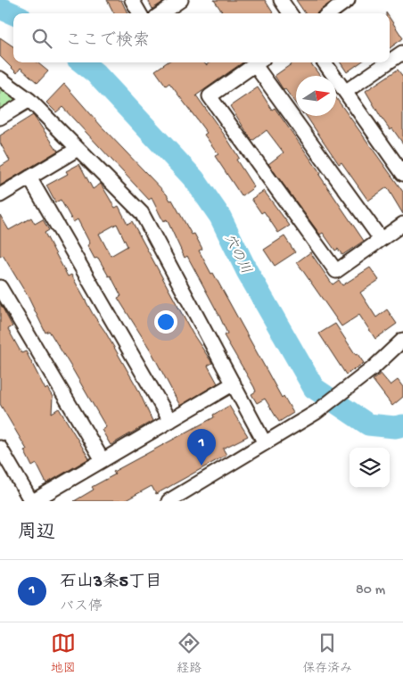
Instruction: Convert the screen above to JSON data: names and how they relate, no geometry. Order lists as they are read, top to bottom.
{
  "water": ["穴の川"],
  "north": "right",
  "page": {
    "search": "ここで検索",
    "pins": "1",
    "heading": "周辺",
    "list": [
      {
        "mark": "1",
        "name": "石山3条5丁目",
        "note": "バス停",
        "value": "80 m"
      }
    ],
    "nav": ["地図", "経路", "保存済み"]
  }
}
